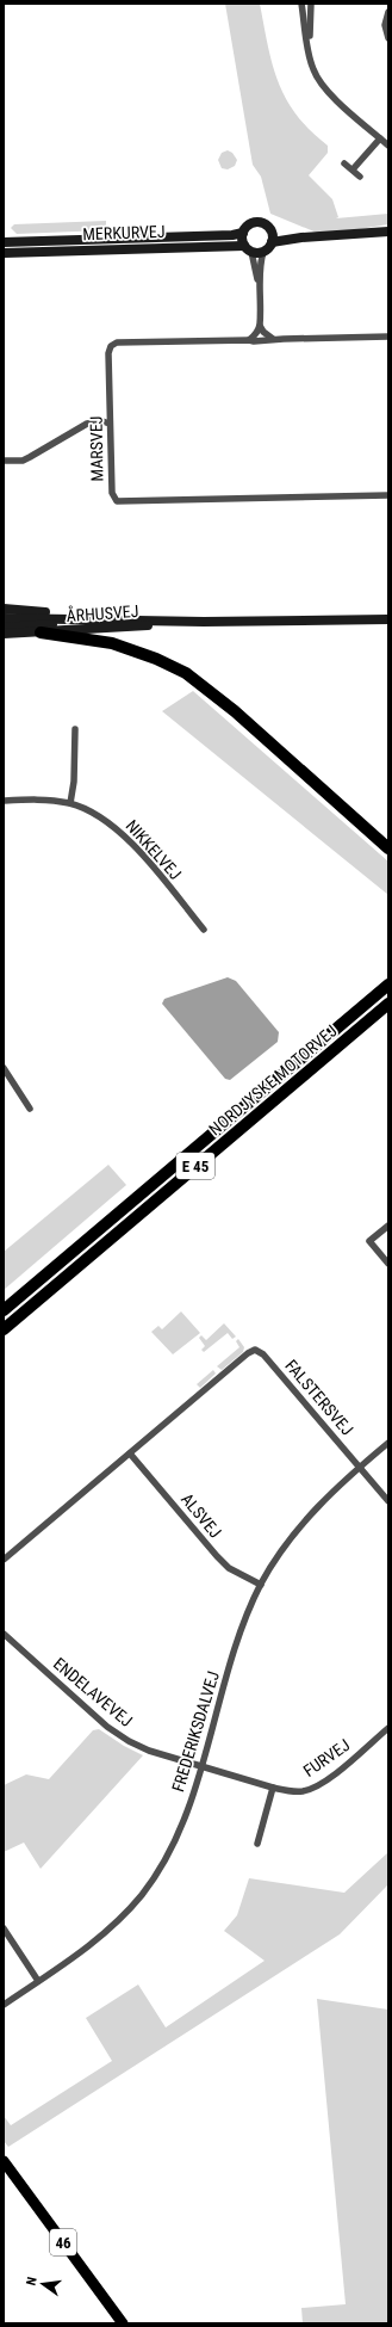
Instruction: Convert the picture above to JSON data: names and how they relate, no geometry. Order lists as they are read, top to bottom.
{
  "streets": {
    "highway": ["NORDJYSKE MOTORVEJ", "E 45"],
    "main road": ["MERKURVEJ", "ÅRHUSVEJ", "46"],
    "street": [
      "MARSVEJ",
      "NIKKELVEJ",
      "FALSTERSVEJ",
      "ALSVEJ",
      "ENDELAVEVEJ",
      "FREDERIKSDALVEJ",
      "FURVEJ"
    ]
  },
  "crossings": [
    ["FALSTERSVEJ", "ALSVEJ"],
    ["FALSTERSVEJ", "FREDERIKSDALVEJ"],
    ["ALSVEJ", "FREDERIKSDALVEJ"],
    ["ENDELAVEVEJ", "FREDERIKSDALVEJ"],
    ["ENDELAVEVEJ", "FURVEJ"],
    ["FREDERIKSDALVEJ", "FURVEJ"]
  ],
  "north": "left"
}
